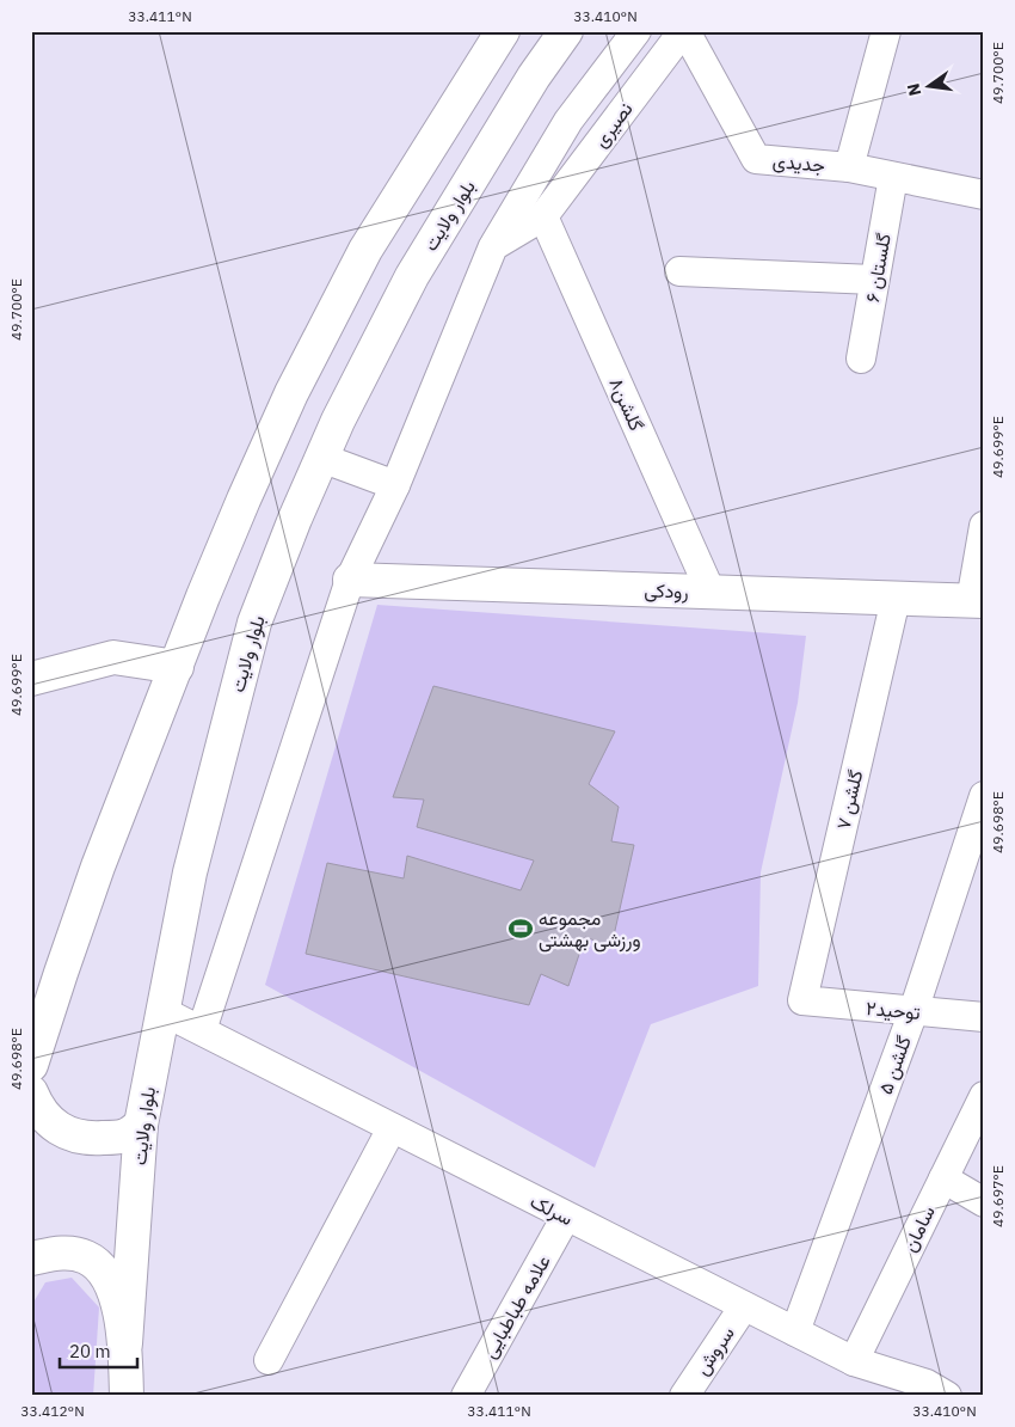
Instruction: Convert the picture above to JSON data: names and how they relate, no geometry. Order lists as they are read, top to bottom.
{
  "streets": {
    "main road": ["بلوار ولایت", "رودکی"],
    "street": [
      "نصیری",
      "جدیدی",
      "گلستان ۶",
      "گلشن۸",
      "گلشن ۷",
      "توحید۲",
      "گلشن ۵",
      "سرلک",
      "سامان",
      "علامه طباطبایی",
      "سروش"
    ]
  },
  "crossings": [
    ["نصیری", "جدیدی"],
    ["نصیری", "گلشن۸"],
    ["جدیدی", "گلستان ۶"],
    ["بلوار ولایت", "سرلک"],
    ["گلشن۸", "رودکی"],
    ["رودکی", "گلشن ۷"],
    ["گلشن ۷", "توحید۲"],
    ["توحید۲", "گلشن ۵"],
    ["گلشن ۵", "سرلک"],
    ["سرلک", "سامان"],
    ["سرلک", "علامه طباطبایی"],
    ["سرلک", "سروش"]
  ],
  "places": {
    "sports": ["مجموعه ورزشی بهشتی"]
  },
  "scale_bar": "20 m",
  "north": "left",
  "coordinates": [
    "33.411°N",
    "33.410°N",
    "49.700°E",
    "49.699°E",
    "49.698°E",
    "49.697°E",
    "33.412°N"
  ]
}
